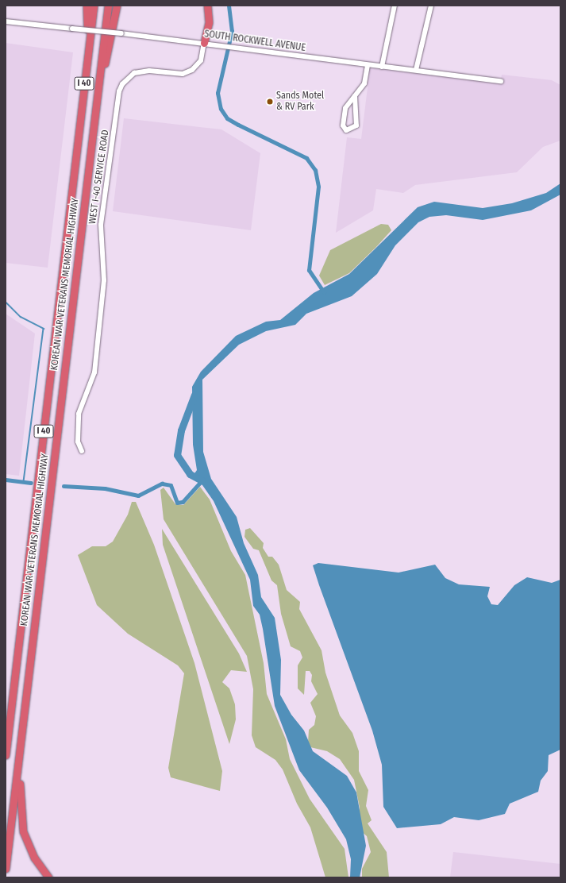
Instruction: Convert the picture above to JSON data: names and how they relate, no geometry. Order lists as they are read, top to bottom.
{
  "streets": {
    "highway": ["I 40", "KOREAN WAR VETERANS MEMORIAL HIGHWAY"],
    "street": ["SOUTH ROCKWELL AVENUE", "WEST I-40 SERVICE ROAD"]
  },
  "crossings": [
    ["SOUTH ROCKWELL AVENUE", "WEST I-40 SERVICE ROAD"]
  ],
  "places": ["Sands Motel & RV Park"]
}
